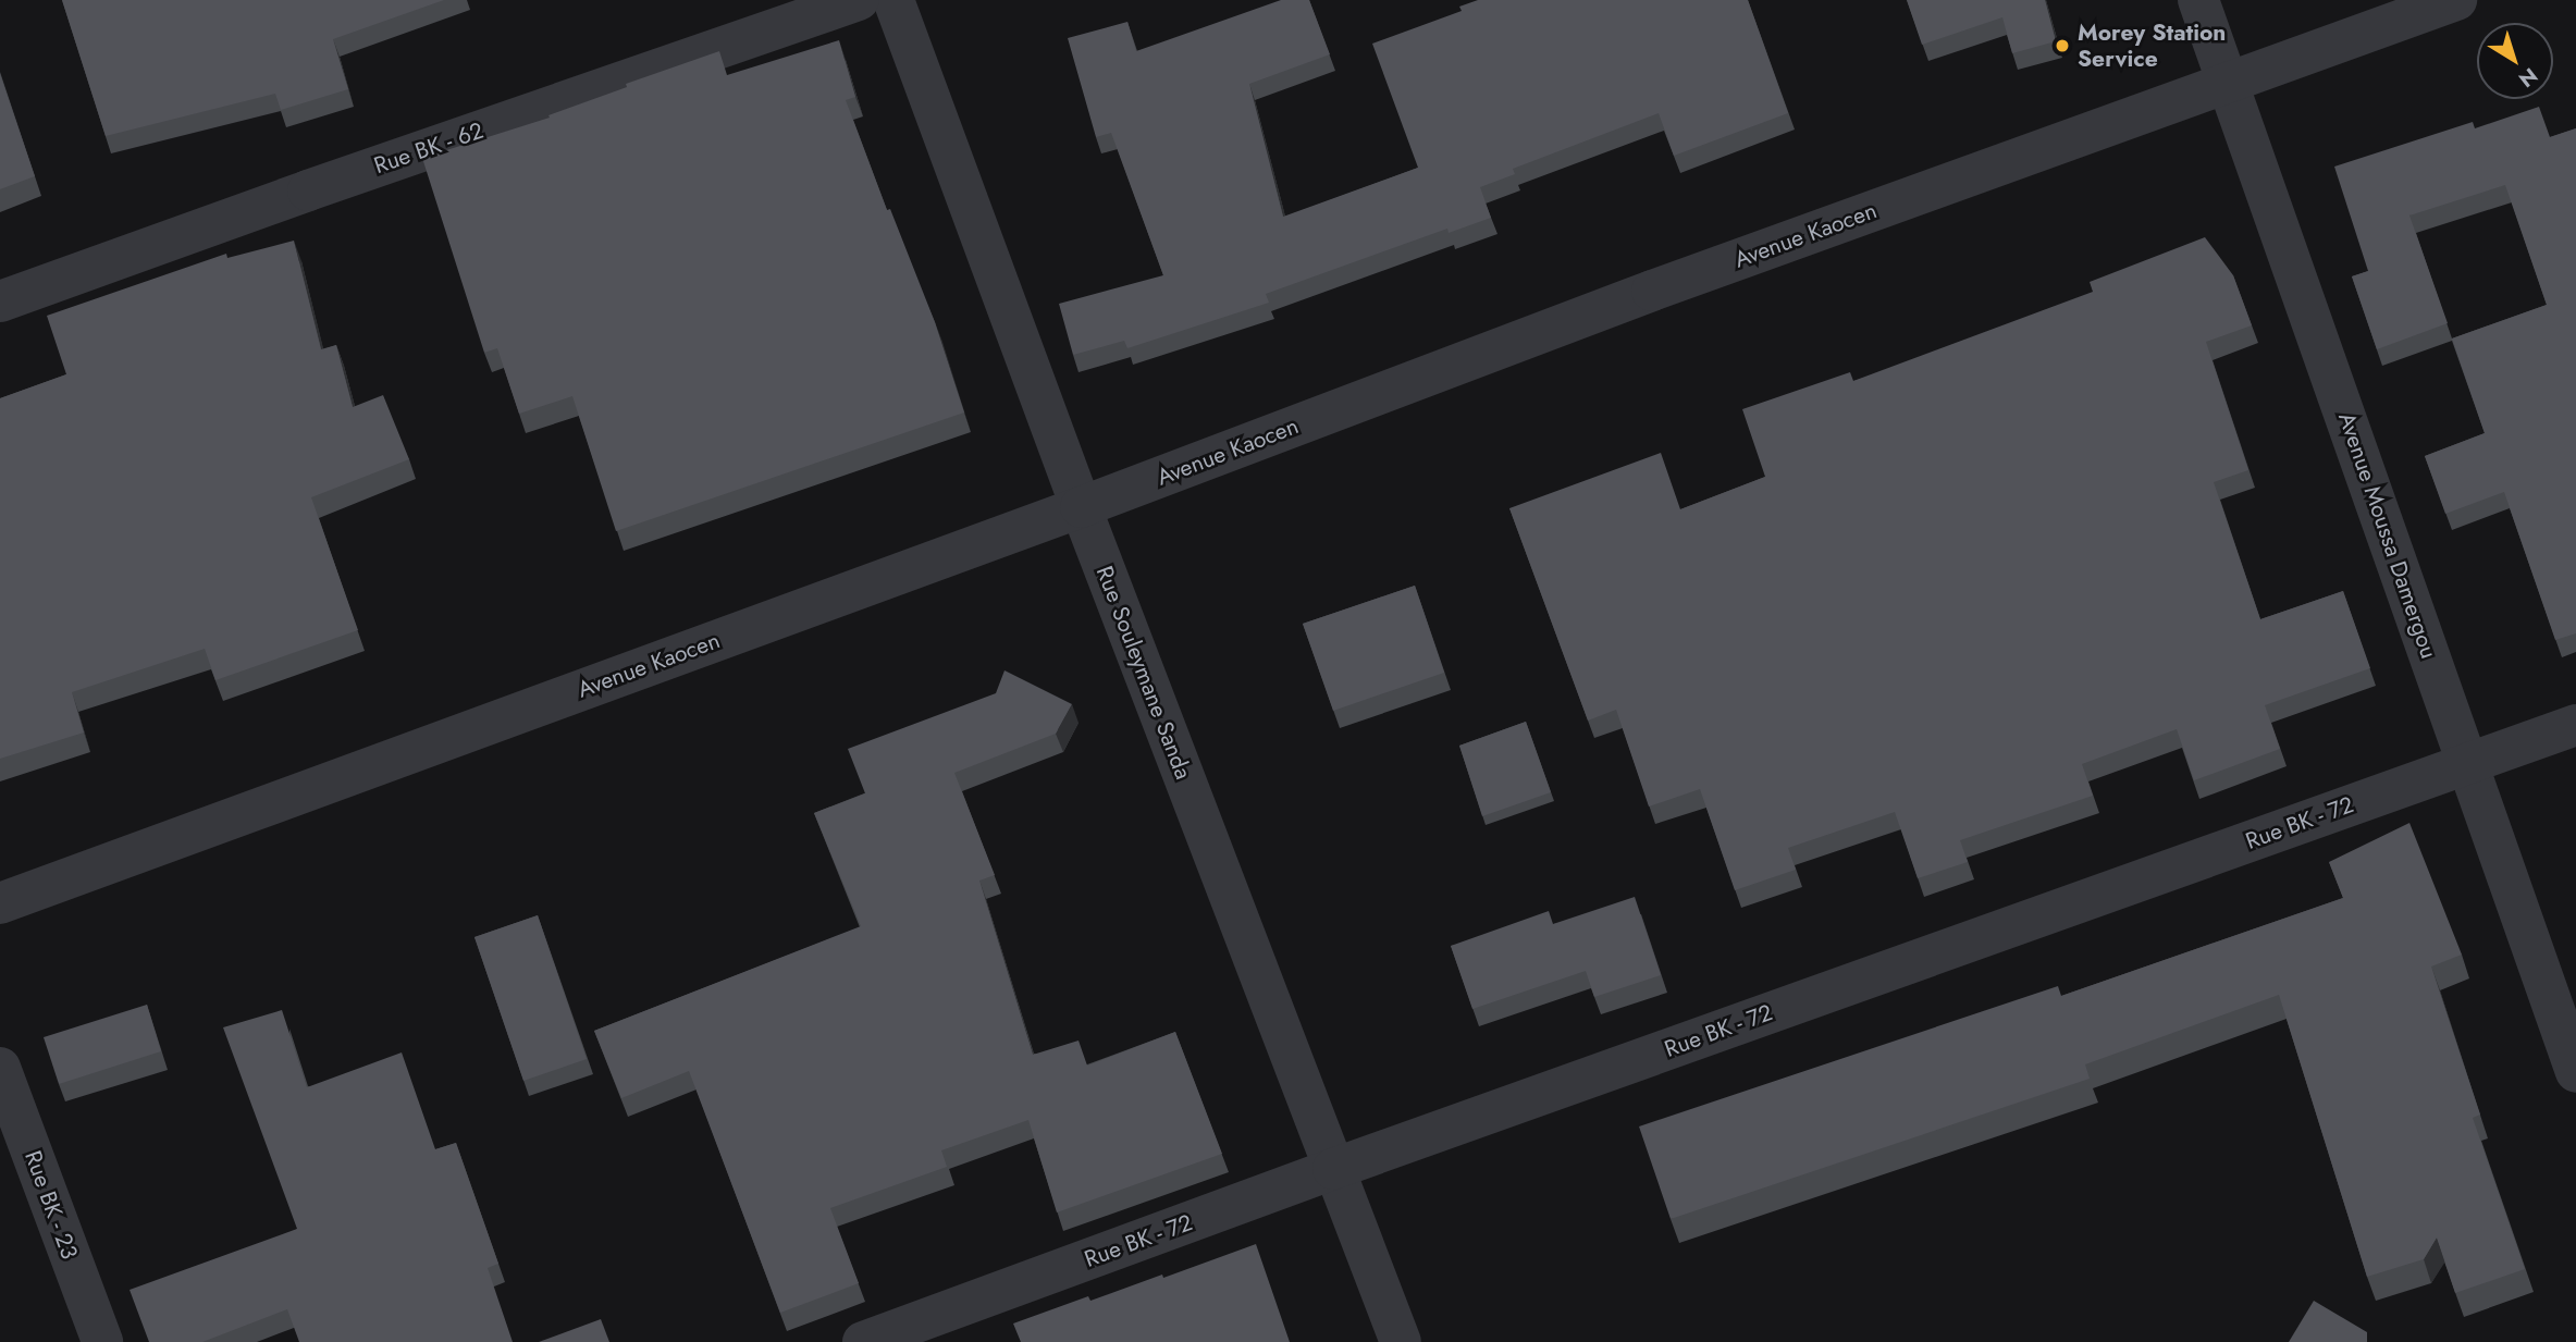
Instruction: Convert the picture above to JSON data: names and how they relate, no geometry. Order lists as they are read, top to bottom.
{
  "streets": {
    "street": [
      "Rue BK - 62",
      "Avenue Kaocen",
      "Avenue Moussa Damergou",
      "Rue Souleymane Sanda",
      "Rue BK - 72",
      "Rue BK - 23"
    ]
  },
  "crossings": [
    ["Avenue Kaocen", "Avenue Moussa Damergou"],
    ["Avenue Kaocen", "Rue Souleymane Sanda"],
    ["Avenue Moussa Damergou", "Rue BK - 72"],
    ["Rue Souleymane Sanda", "Rue BK - 72"]
  ],
  "places": ["Morey Station Service"],
  "north": "bottom right"
}
